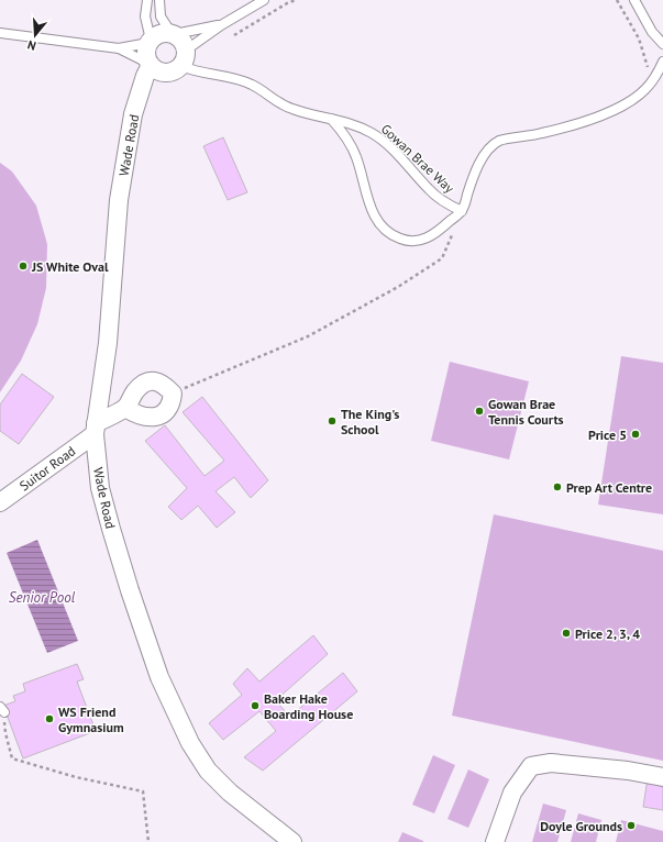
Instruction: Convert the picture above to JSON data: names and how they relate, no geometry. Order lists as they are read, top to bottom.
{
  "streets": {
    "street": ["Wade Road", "Suitor Road"],
    "lane": ["Gowan Brae Way"]
  },
  "crossings": [
    ["Wade Road", "Gowan Brae Way"],
    ["Wade Road", "Suitor Road"]
  ],
  "water": ["Senior Pool"],
  "places": [
    "JS White Oval",
    "Gowan Brae Tennis Courts",
    "The King's School",
    "Price 5",
    "Prep Art Centre",
    "Price 2, 3, 4",
    "Baker Hake Boarding House",
    "WS Friend Gymnasium",
    "Doyle Grounds"
  ],
  "north": "bottom"
}
